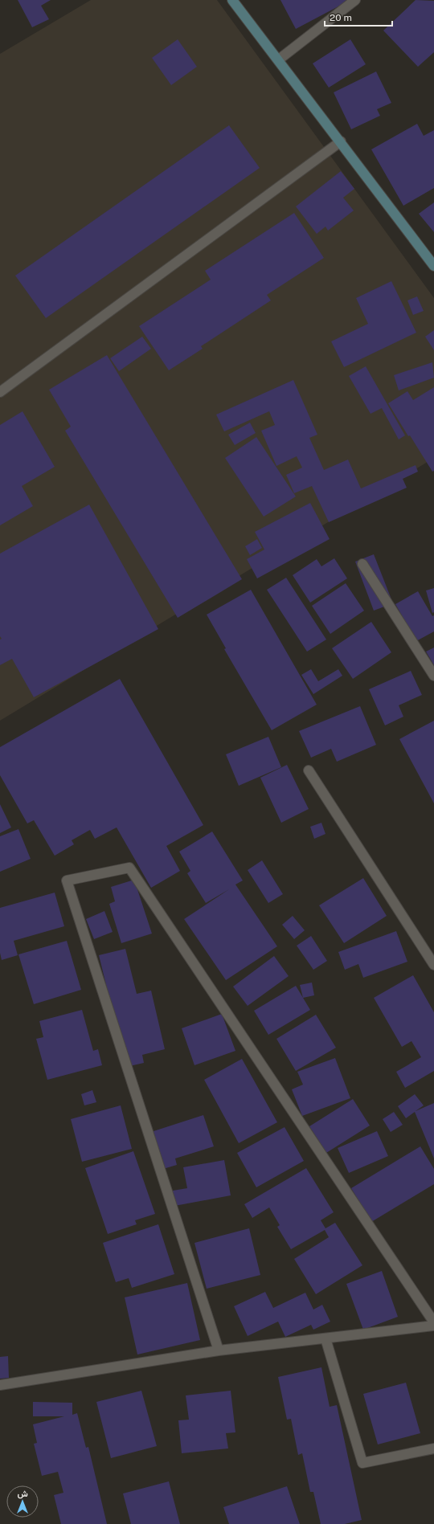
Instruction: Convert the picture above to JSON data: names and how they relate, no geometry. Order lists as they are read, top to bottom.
{
  "scale_bar": "20 m",
  "north": "top"
}
